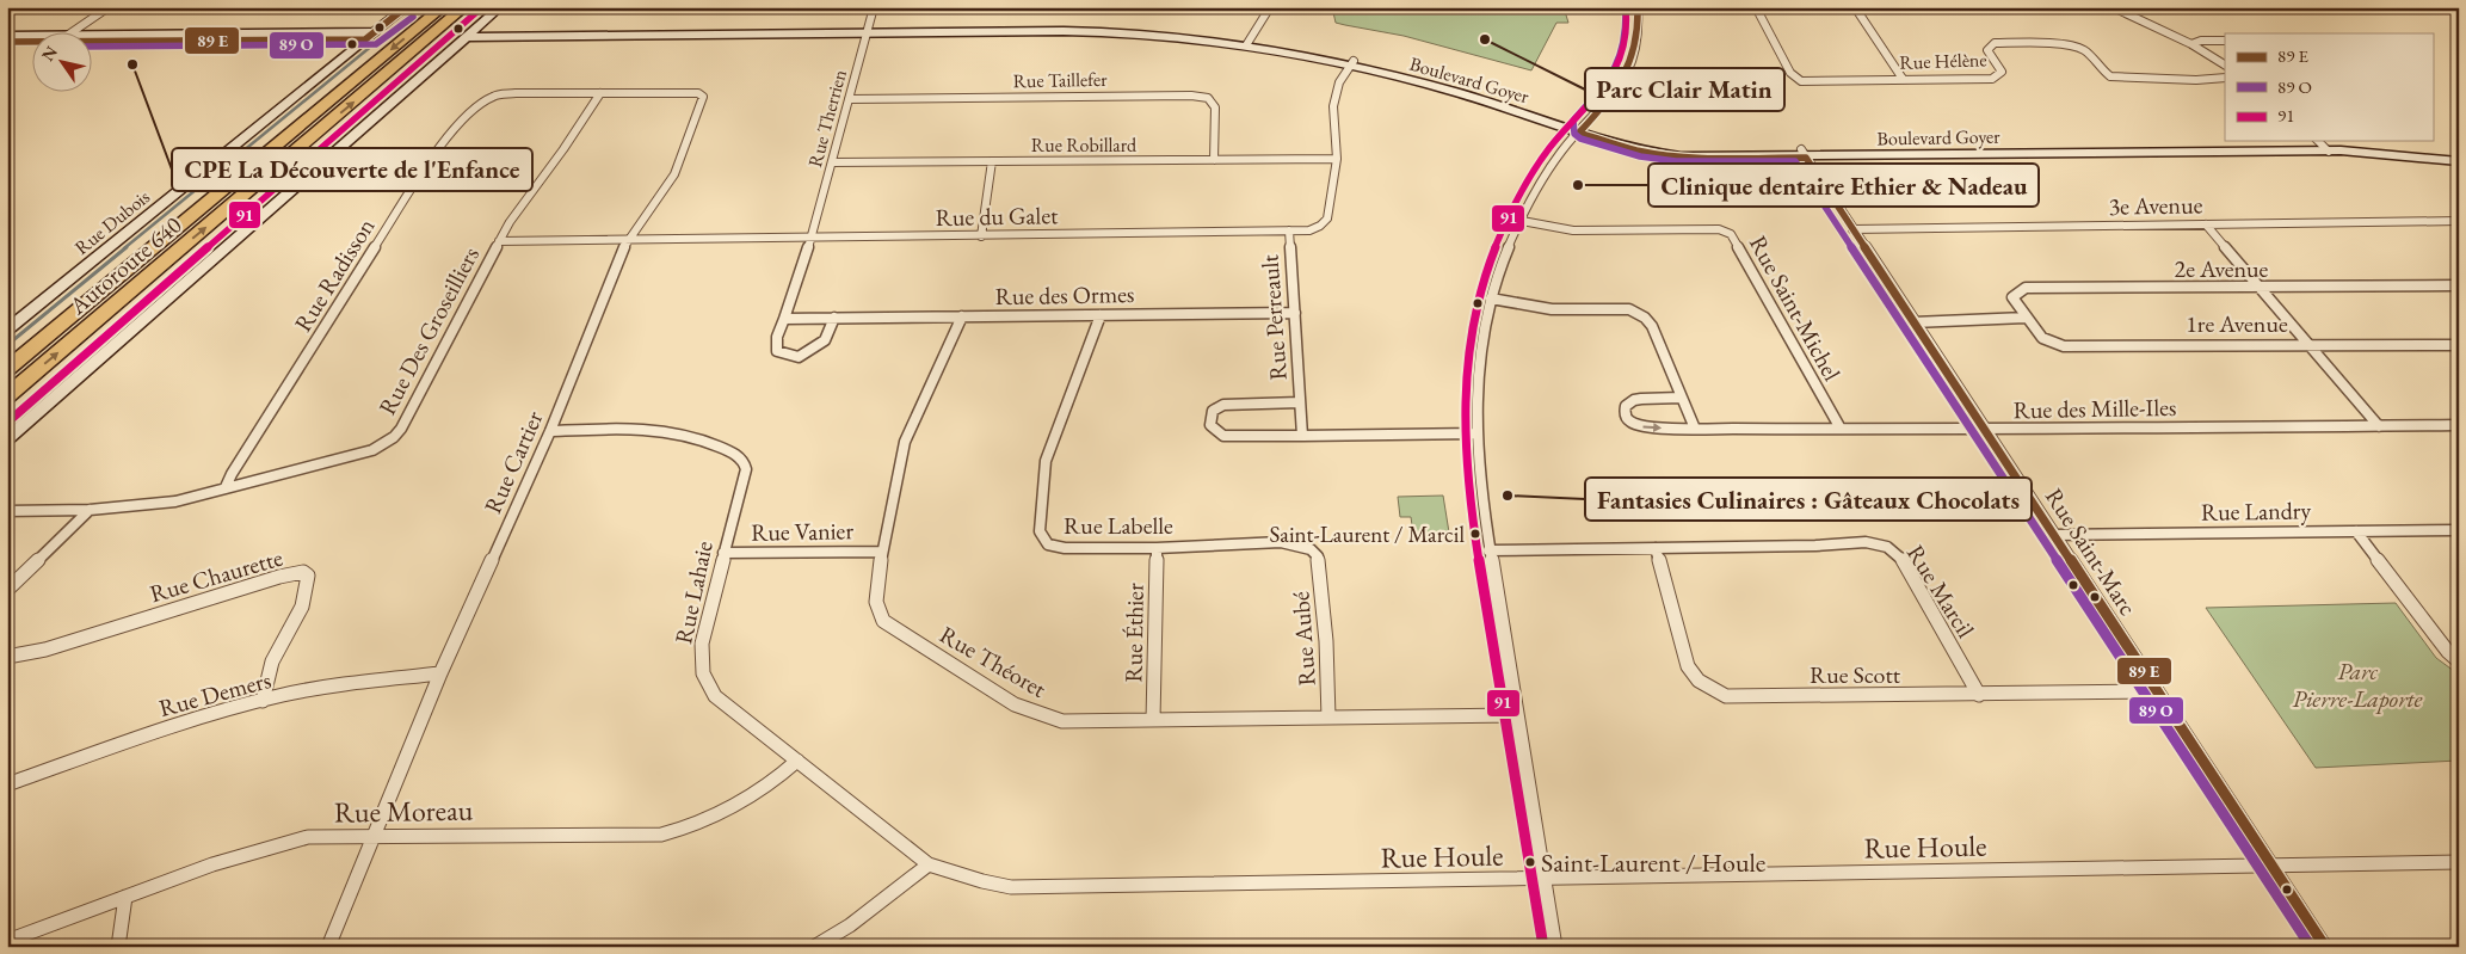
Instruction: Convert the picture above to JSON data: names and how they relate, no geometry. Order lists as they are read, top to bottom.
{
  "streets": {
    "highway": ["Autoroute 640"],
    "street": [
      "Rue Hélène",
      "Rue Taillefer",
      "Boulevard Goyer",
      "Rue Therrien",
      "Rue Robillard",
      "3e Avenue",
      "Rue du Galet",
      "Rue Dubois",
      "2e Avenue",
      "Rue Radisson",
      "Rue des Ormes",
      "Rue Saint-Michel",
      "Rue Perreault",
      "1re Avenue",
      "Rue Des Groseilliers",
      "Rue des Mille-Iles",
      "Rue Cartier",
      "Rue Landry",
      "Rue Labelle",
      "Rue Vanier",
      "Rue Saint-Marc",
      "Rue Chaurette",
      "Rue Marcil",
      "Rue Lahaie",
      "Rue Éthier",
      "Rue Aubé",
      "Rue Théoret",
      "Rue Scott",
      "Rue Demers",
      "Rue Moreau",
      "Rue Houle"
    ]
  },
  "crossings": [
    ["Rue Taillefer", "Rue Therrien"],
    ["Rue Taillefer", "Rue Robillard"],
    ["Boulevard Goyer", "Rue Therrien"],
    ["Boulevard Goyer", "Rue du Galet"],
    ["Boulevard Goyer", "Rue Saint-Marc"],
    ["Rue Therrien", "Rue Robillard"],
    ["Rue Therrien", "Rue du Galet"],
    ["Rue Robillard", "Rue du Galet"],
    ["3e Avenue", "Rue Saint-Marc"],
    ["Rue du Galet", "Rue Perreault"],
    ["Rue du Galet", "Rue Des Groseilliers"],
    ["Rue du Galet", "Rue Cartier"],
    ["2e Avenue", "1re Avenue"],
    ["Rue Radisson", "Rue Des Groseilliers"],
    ["Rue Radisson", "Rue Cartier"],
    ["Rue des Ormes", "Rue Perreault"],
    ["Rue des Ormes", "Rue Labelle"],
    ["Rue des Ormes", "Rue Théoret"],
    ["Rue Saint-Michel", "Rue des Mille-Iles"],
    ["Rue Des Groseilliers", "Rue Cartier"],
    ["Rue des Mille-Iles", "Rue Saint-Marc"],
    ["Rue Cartier", "Rue Lahaie"],
    ["Rue Cartier", "Rue Demers"],
    ["Rue Cartier", "Rue Moreau"],
    ["Rue Landry", "Rue Saint-Marc"],
    ["Rue Labelle", "Rue Éthier"],
    ["Rue Labelle", "Rue Aubé"],
    ["Rue Vanier", "Rue Lahaie"],
    ["Rue Vanier", "Rue Théoret"],
    ["Rue Saint-Marc", "Rue Scott"],
    ["Rue Saint-Marc", "Rue Houle"],
    ["Rue Chaurette", "Rue Demers"],
    ["Rue Marcil", "Rue Scott"],
    ["Rue Lahaie", "Rue Moreau"],
    ["Rue Lahaie", "Rue Houle"],
    ["Rue Éthier", "Rue Théoret"],
    ["Rue Aubé", "Rue Théoret"]
  ],
  "parks": ["Parc Pierre-Laporte"],
  "places": [
    "Parc Clair Matin",
    "CPE La Découverte de l'Enfance",
    "Clinique dentaire Ethier & Nadeau",
    "Fantasies Culinaires : Gâteaux Chocolats",
    "Saint-Laurent / Marcil",
    "Saint-Laurent / Houle"
  ],
  "lines": ["transit line 91"],
  "legend": ["89 E", "89 O", "91"],
  "north": "top left"
}
